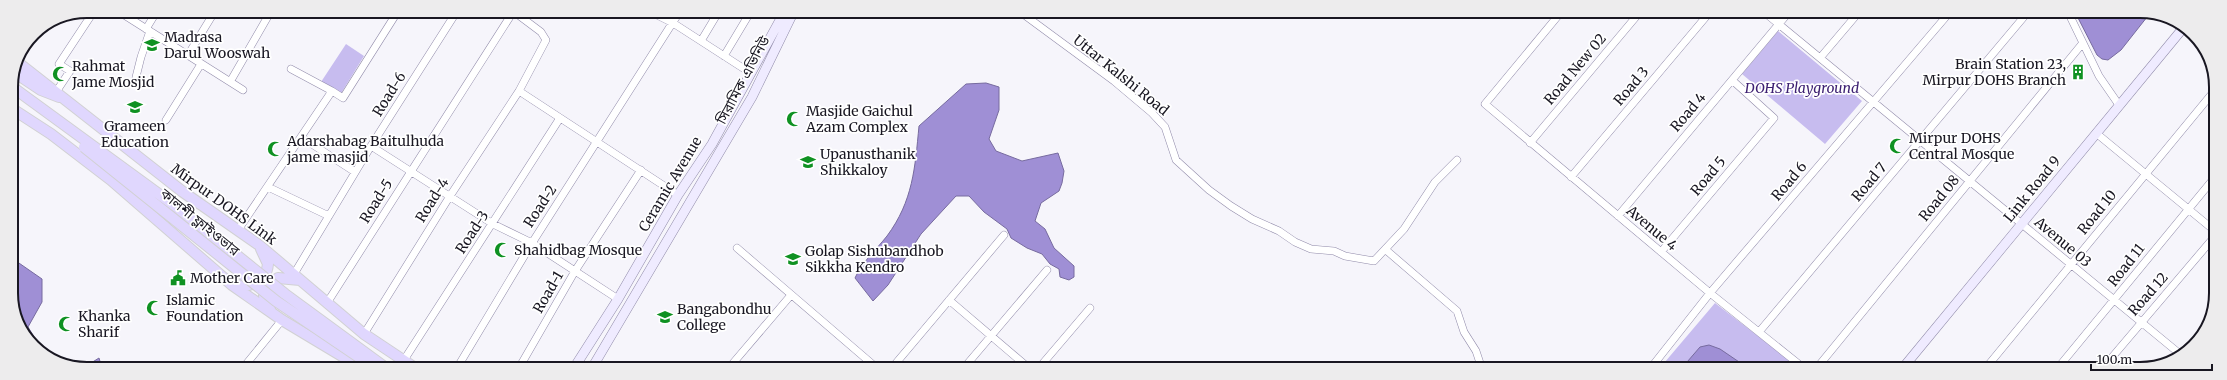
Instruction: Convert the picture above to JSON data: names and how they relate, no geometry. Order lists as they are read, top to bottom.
{
  "streets": {
    "main road": [
      "সিরামিক এভিনিউ",
      "Ceramic Avenue",
      "Link Road 9",
      "Mirpur DOHS Link",
      "কালশী ফ্লাইওভার"
    ],
    "street": [
      "Road New 02",
      "Uttar Kalshi Road",
      "Road 3",
      "Road-6",
      "Road 4",
      "Road 5",
      "Road 6",
      "Road 7",
      "Road 08",
      "Road-4",
      "Road-5",
      "Road-2",
      "Road 10",
      "Avenue 4",
      "Road-3",
      "Avenue 03",
      "Road 11",
      "Road-1",
      "Road 12"
    ]
  },
  "crossings": [
    ["Road New 02", "Avenue 4"],
    ["Road 3", "Avenue 4"],
    ["Road-6", "Mirpur DOHS Link"],
    ["Road 4", "Road 5"],
    ["Road 4", "Avenue 4"],
    ["Road 4", "Avenue 03"],
    ["Road 5", "Avenue 4"],
    ["Road 6", "Avenue 4"],
    ["Road 6", "Avenue 03"],
    ["Road 7", "Avenue 4"],
    ["Road 7", "Avenue 03"],
    ["Link Road 9", "Avenue 03"],
    ["Road 08", "Avenue 03"],
    ["Road-4", "Mirpur DOHS Link"],
    ["Road-5", "Mirpur DOHS Link"],
    ["Mirpur DOHS Link", "Road-3"],
    ["Road 10", "Avenue 03"],
    ["Avenue 03", "Road 11"],
    ["Avenue 03", "Road 12"]
  ],
  "parks": ["DOHS Playground"],
  "places": {
    "school or university": [
      "Madrasa Darul Wooswah",
      "Grameen Education",
      "Upanusthanik Shikkaloy",
      "Golap Sishubandhob Sikkha Kendro",
      "Bangabondhu College"
    ],
    "building": ["Brain Station 23, Mirpur DOHS Branch"],
    "mosque": [
      "Rahmat Jame Mosjid",
      "Masjide Gaichul Azam Complex",
      "Mirpur DOHS Central Mosque",
      "Adarshabag Baitulhuda jame masjid",
      "Shahidbag Mosque",
      "Islamic Foundation",
      "Khanka Sharif"
    ],
    "public building": ["Mother Care"]
  },
  "scale_bar": "100 m"
}
